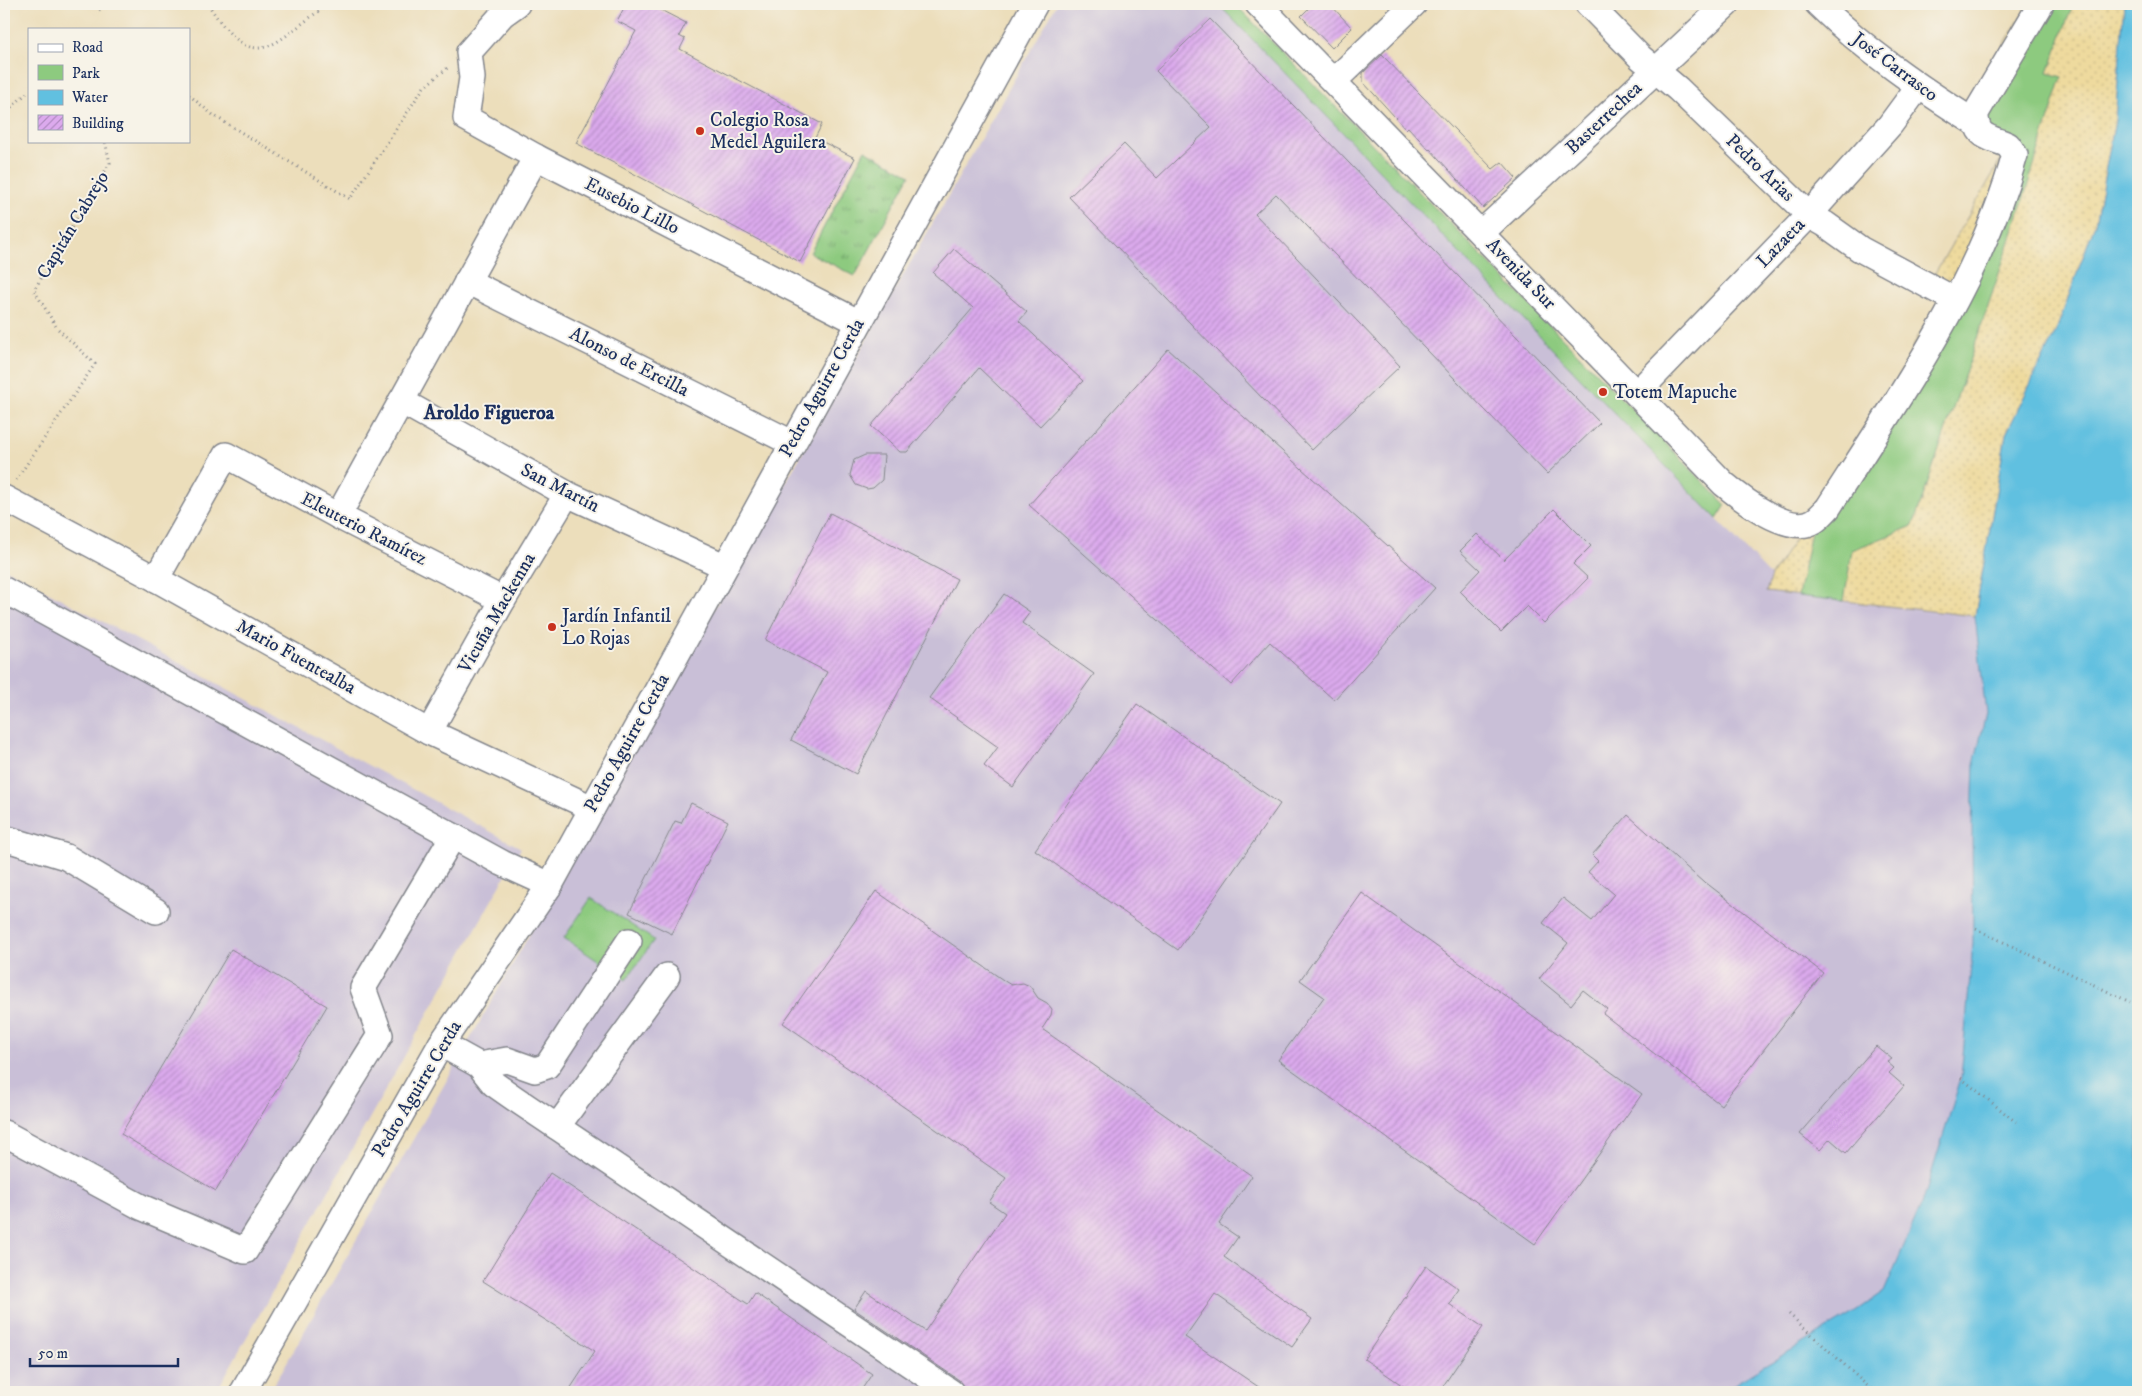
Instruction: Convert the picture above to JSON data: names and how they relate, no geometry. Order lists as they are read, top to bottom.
{
  "streets": {
    "street": [
      "José Carrasco",
      "Basterrechea",
      "Pedro Arias",
      "Eusebio Lillo",
      "Lazaeta",
      "Avenida Sur",
      "Alonso de Ercilla",
      "Pedro Aguirre Cerda",
      "San Martín",
      "Eleuterio Ramírez",
      "Vicuña Mackenna",
      "Mario Fuentealba"
    ],
    "path": ["Capitán Cabrejo"]
  },
  "crossings": [
    ["José Carrasco", "Pedro Arias"],
    ["José Carrasco", "Lazaeta"],
    ["José Carrasco", "Avenida Sur"],
    ["Basterrechea", "Pedro Arias"],
    ["Basterrechea", "Avenida Sur"],
    ["Pedro Arias", "Lazaeta"],
    ["Pedro Arias", "Avenida Sur"],
    ["Eusebio Lillo", "Pedro Aguirre Cerda"],
    ["Capitán Cabrejo", "Mario Fuentealba"],
    ["Lazaeta", "Avenida Sur"],
    ["Alonso de Ercilla", "Pedro Aguirre Cerda"],
    ["Pedro Aguirre Cerda", "San Martín"],
    ["Pedro Aguirre Cerda", "Mario Fuentealba"],
    ["San Martín", "Vicuña Mackenna"],
    ["Eleuterio Ramírez", "Vicuña Mackenna"],
    ["Eleuterio Ramírez", "Mario Fuentealba"],
    ["Vicuña Mackenna", "Mario Fuentealba"]
  ],
  "districts": ["Aroldo Figueroa"],
  "places": ["Colegio Rosa Medel Aguilera", "Totem Mapuche", "Jardín Infantil Lo Rojas"],
  "legend": [
    "Road",
    "Park",
    "Water",
    "Building"
  ],
  "scale_bar": "50 m"
}
